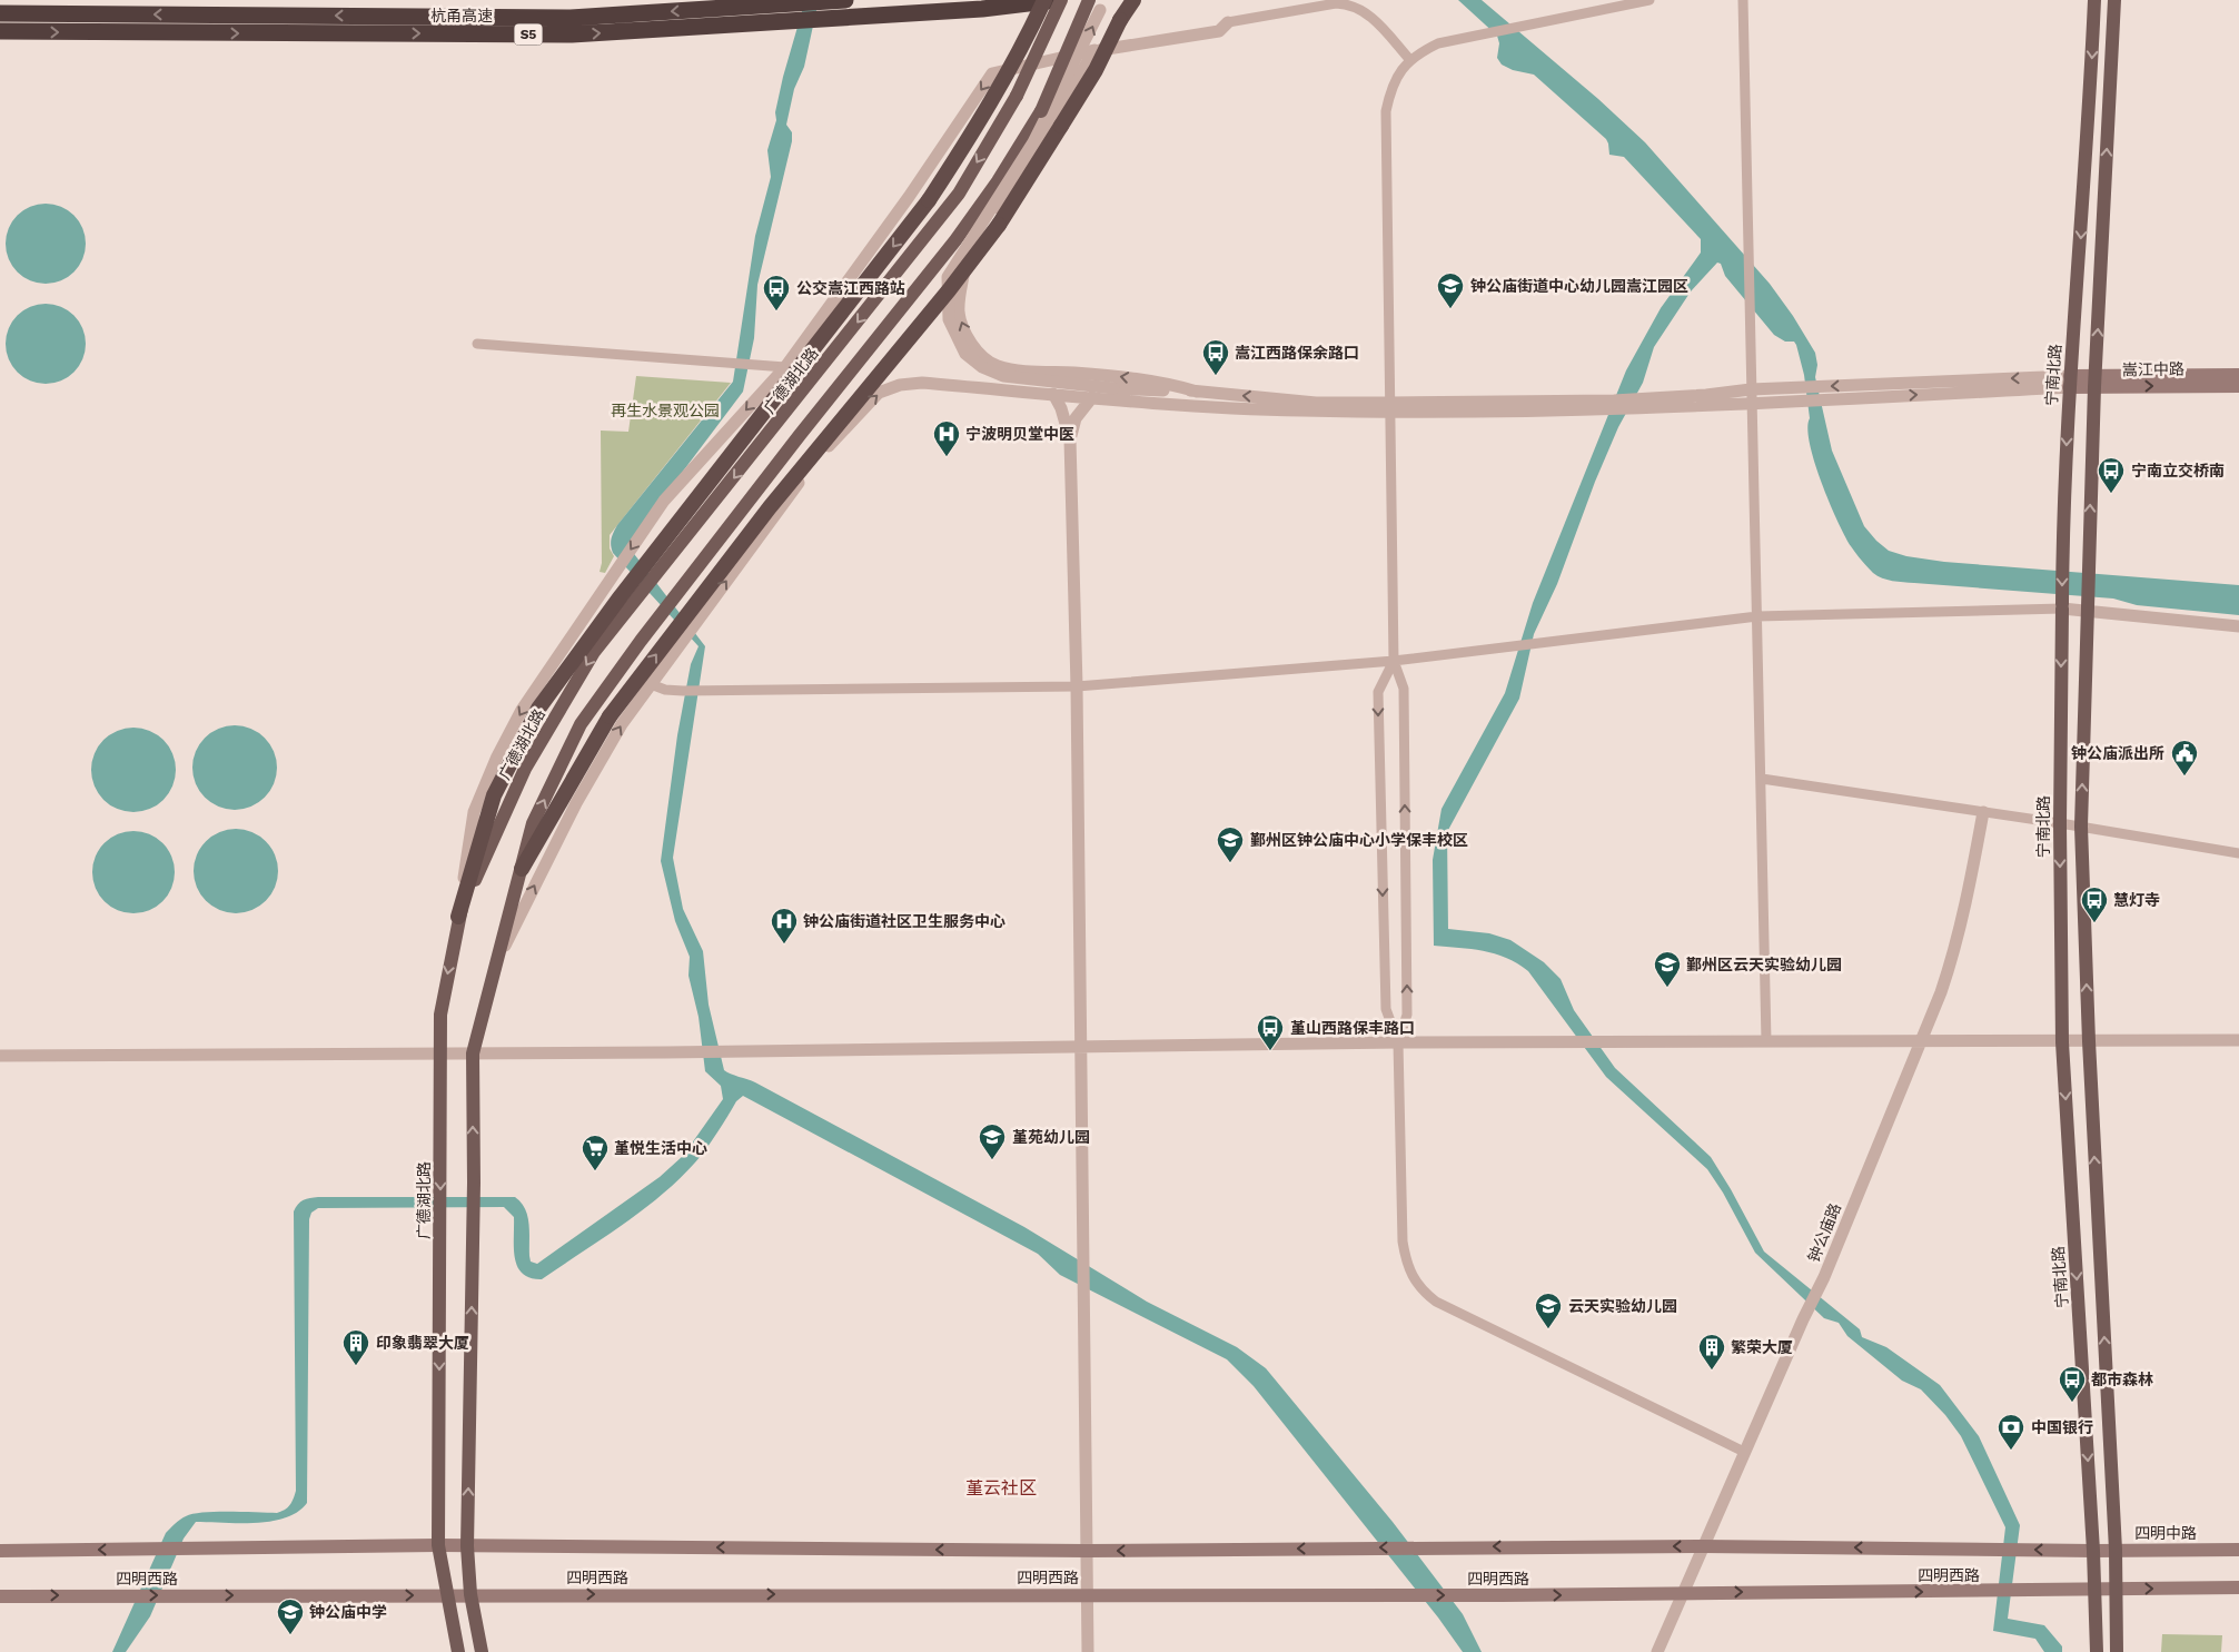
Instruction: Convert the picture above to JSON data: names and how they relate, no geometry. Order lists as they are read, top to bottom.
{
  "streets": {
    "highway": ["杭甬高速", "S5"],
    "main road": [
      "嵩江中路",
      "宁南北路",
      "广德湖北路",
      "四明中路",
      "四明西路"
    ],
    "street": ["钟公庙路"]
  },
  "crossings": [
    ["嵩江中路", "宁南北路"],
    ["宁南北路", "四明中路"],
    ["宁南北路", "四明西路"],
    ["广德湖北路", "四明西路"],
    ["钟公庙路", "四明西路"],
    ["四明中路", "四明西路"]
  ],
  "districts": ["堇云社区"],
  "parks": ["再生水景观公园"],
  "places": {
    "school or university": [
      "钟公庙街道中心幼儿园嵩江园区",
      "鄞州区钟公庙中心小学保丰校区",
      "鄞州区云天实验幼儿园",
      "堇苑幼儿园",
      "云天实验幼儿园",
      "钟公庙中学"
    ],
    "bus stop": [
      "公交嵩江西路站",
      "嵩江西路保余路口",
      "宁南立交桥南",
      "慧灯寺",
      "堇山西路保丰路口",
      "都市森林"
    ],
    "hospital": ["宁波明贝堂中医", "钟公庙街道社区卫生服务中心"],
    "public building": ["钟公庙派出所"],
    "supermarket": ["堇悦生活中心"],
    "building": ["印象翡翠大厦", "繁荣大厦"],
    "bank": ["中国银行"]
  }
}
